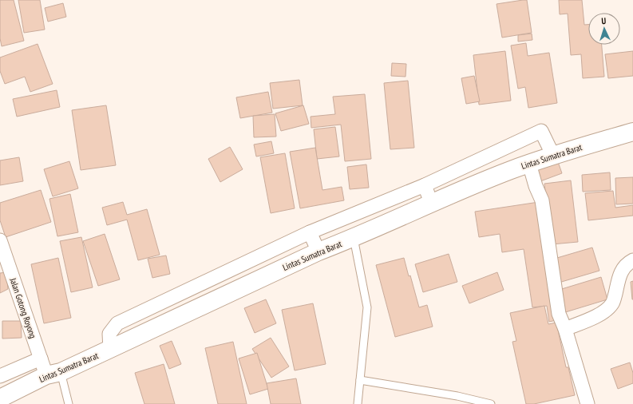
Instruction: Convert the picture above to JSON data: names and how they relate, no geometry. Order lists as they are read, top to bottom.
{
  "streets": {
    "highway": ["Lintas Sumatra Barat"],
    "street": ["Jalan Gotong Royong"]
  },
  "crossings": [
    ["Lintas Sumatra Barat", "Jalan Gotong Royong"]
  ],
  "north": "top"
}
